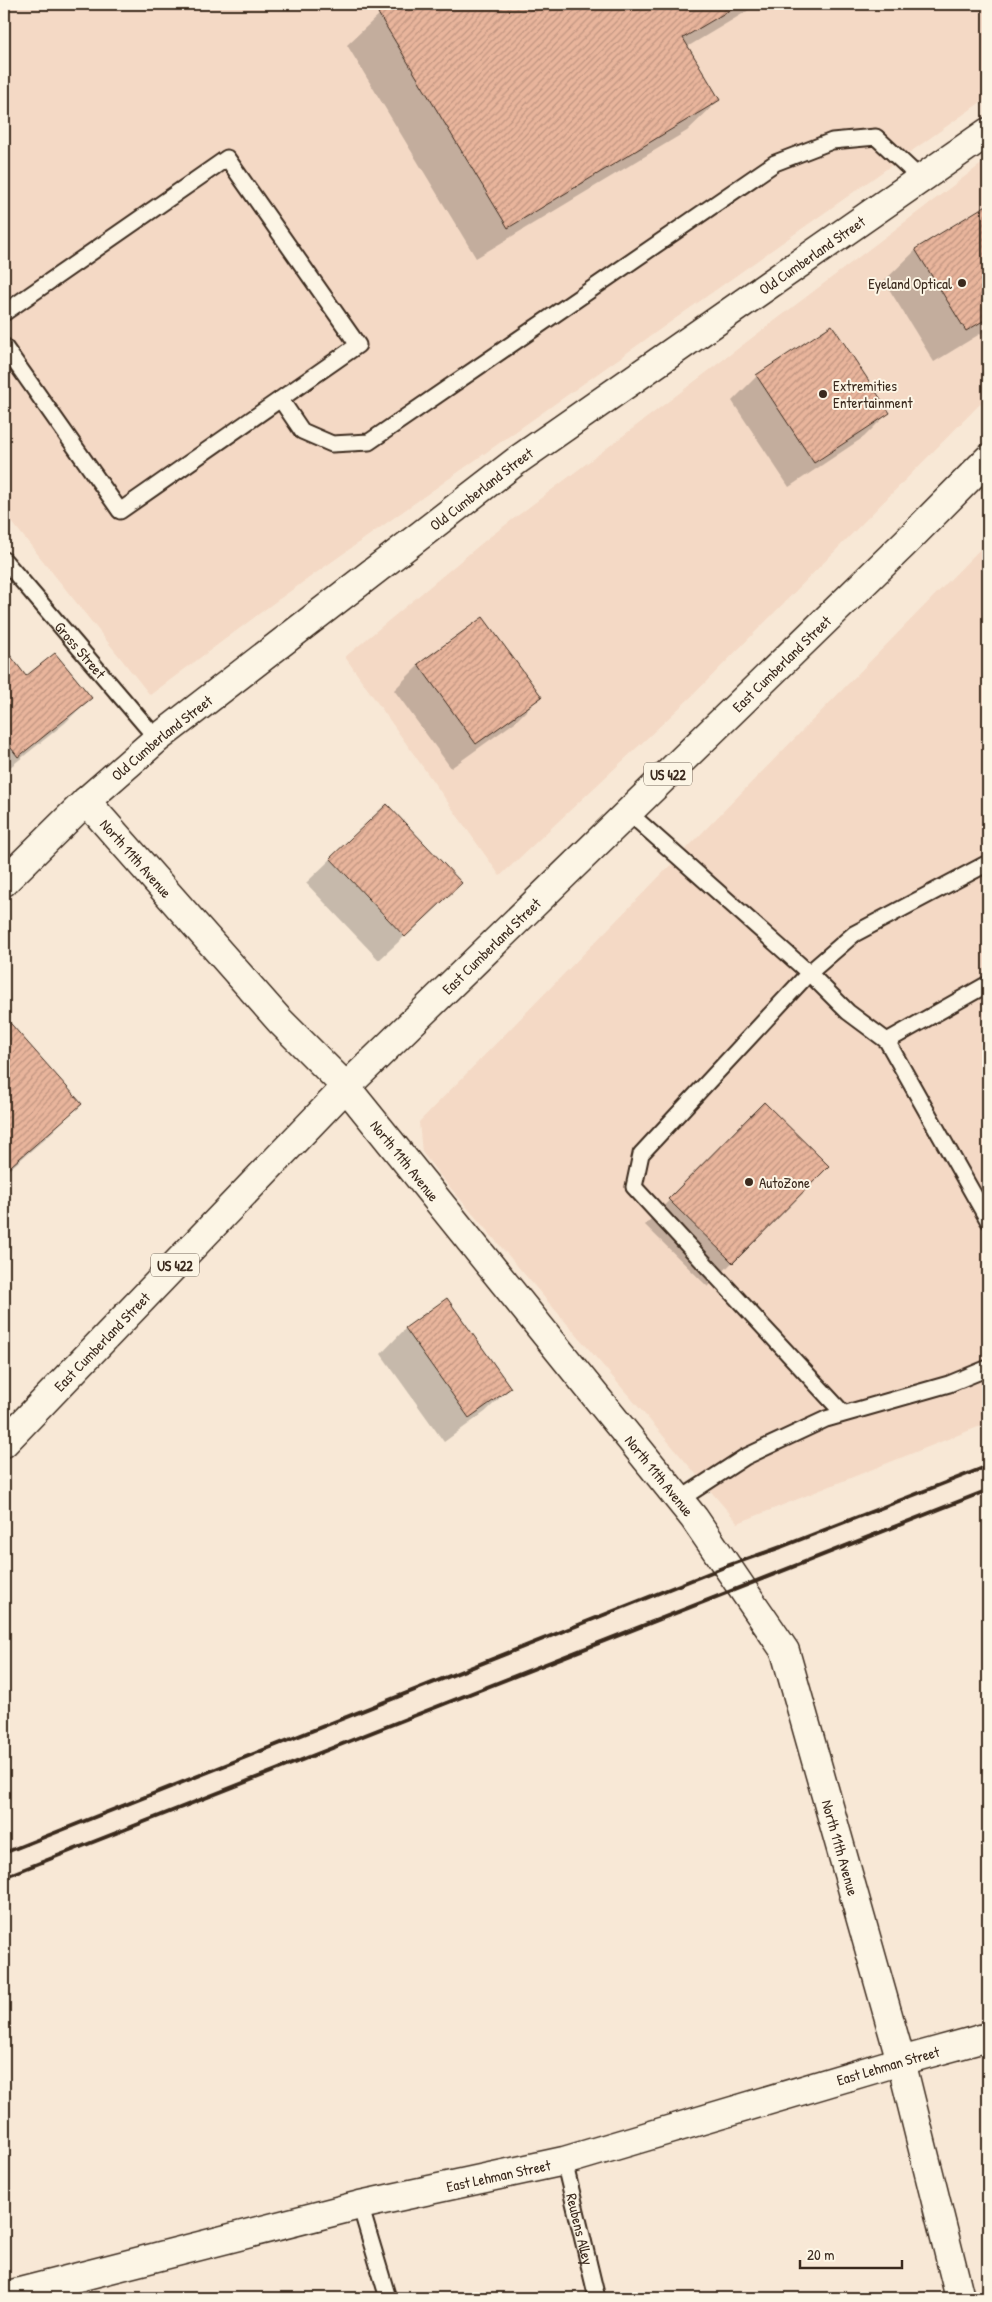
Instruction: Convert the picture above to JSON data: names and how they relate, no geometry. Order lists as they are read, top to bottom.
{
  "streets": {
    "main road": [
      "Old Cumberland Street",
      "East Cumberland Street",
      "US 422",
      "North 11th Avenue",
      "East Lehman Street"
    ],
    "lane": ["Gross Street", "Reubens Alley"]
  },
  "crossings": [
    ["Old Cumberland Street", "Gross Street"],
    ["Old Cumberland Street", "North 11th Avenue"],
    ["East Cumberland Street", "North 11th Avenue"],
    ["North 11th Avenue", "East Lehman Street"],
    ["East Lehman Street", "Reubens Alley"]
  ],
  "places": ["Eyeland Optical", "Extremities Entertainment", "AutoZone"],
  "scale_bar": "20 m"
}
